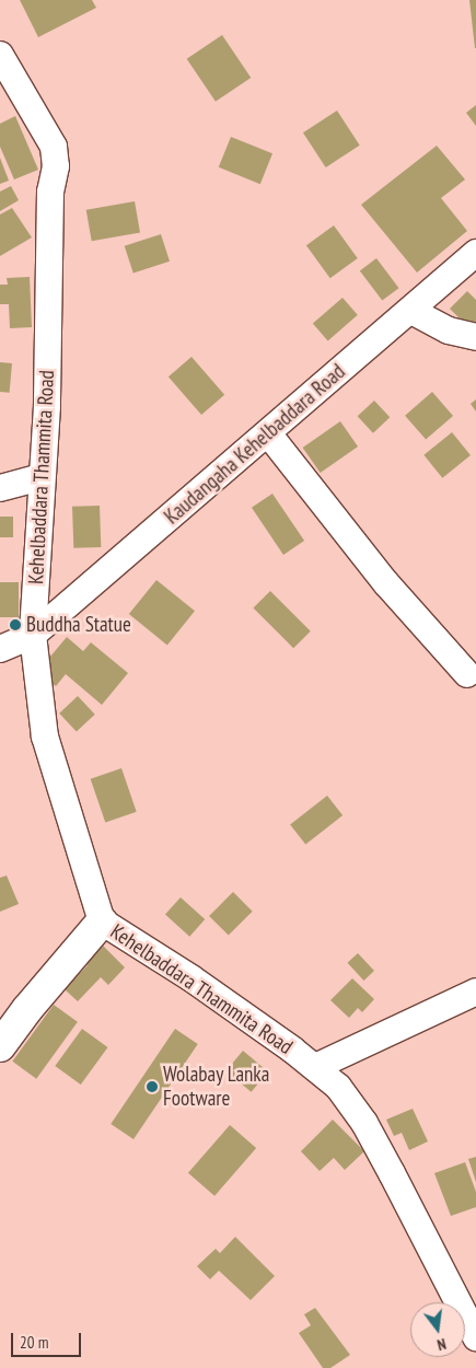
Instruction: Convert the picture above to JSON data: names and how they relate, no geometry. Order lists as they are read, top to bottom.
{
  "streets": {
    "street": ["Kaudangaha Kehelbaddara Road", "Kehelbaddara Thammita Road"]
  },
  "crossings": [
    ["Kaudangaha Kehelbaddara Road", "Kehelbaddara Thammita Road"]
  ],
  "places": ["Buddha Statue", "Wolabay Lanka Footware"],
  "scale_bar": "20 m",
  "north": "bottom"
}
